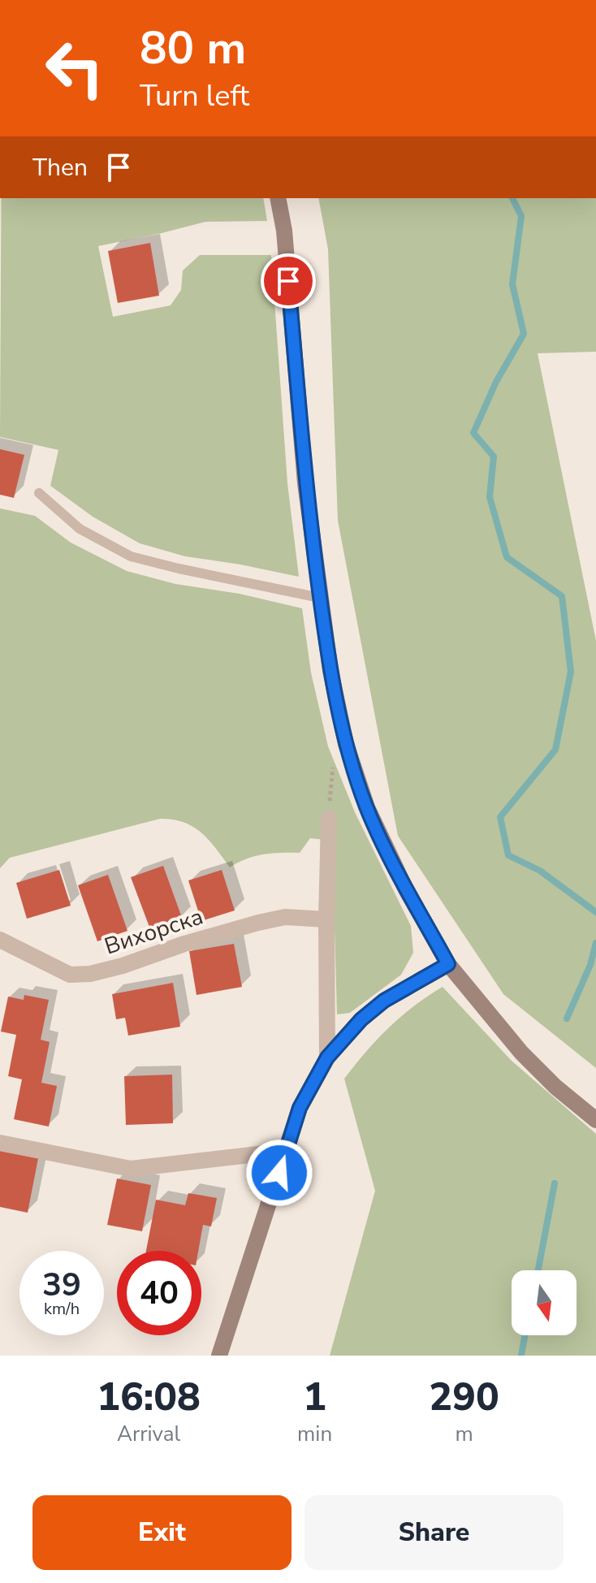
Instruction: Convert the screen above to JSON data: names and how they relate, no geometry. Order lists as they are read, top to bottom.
{
  "streets": {
    "street": ["Вихорска"]
  },
  "north": "bottom",
  "page": {
    "turn": ["80 m", "Turn left"],
    "then": "Then",
    "speed": "39 km/h",
    "limit": "40",
    "eta": [
      "16:08",
      "Arrival",
      "1",
      "min",
      "290",
      "m"
    ],
    "buttons": ["Exit", "Share"]
  }
}
